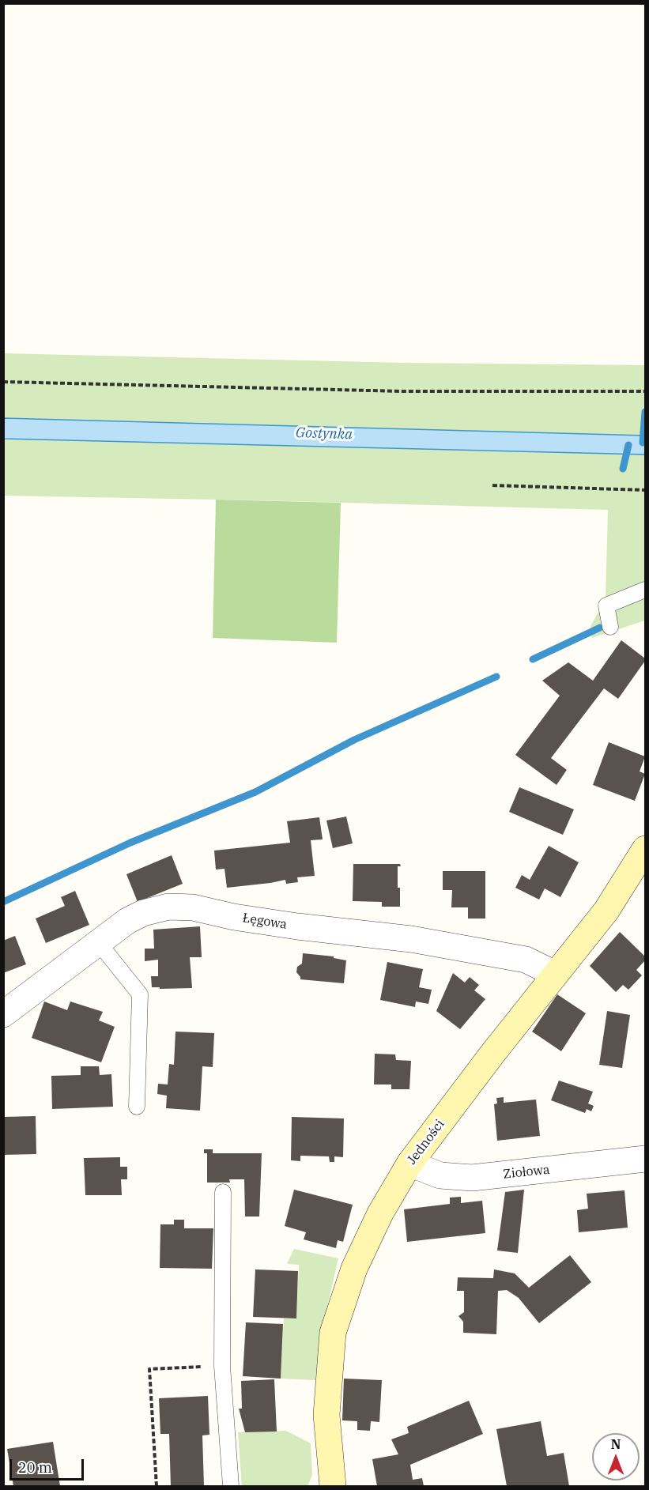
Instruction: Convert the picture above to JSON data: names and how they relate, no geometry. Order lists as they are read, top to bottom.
{
  "streets": {
    "street": ["Łęgowa", "Jedności", "Ziołowa"]
  },
  "crossings": [
    ["Łęgowa", "Jedności"],
    ["Jedności", "Ziołowa"]
  ],
  "water": ["Gostynka"],
  "scale_bar": "20 m",
  "north": "top"
}
